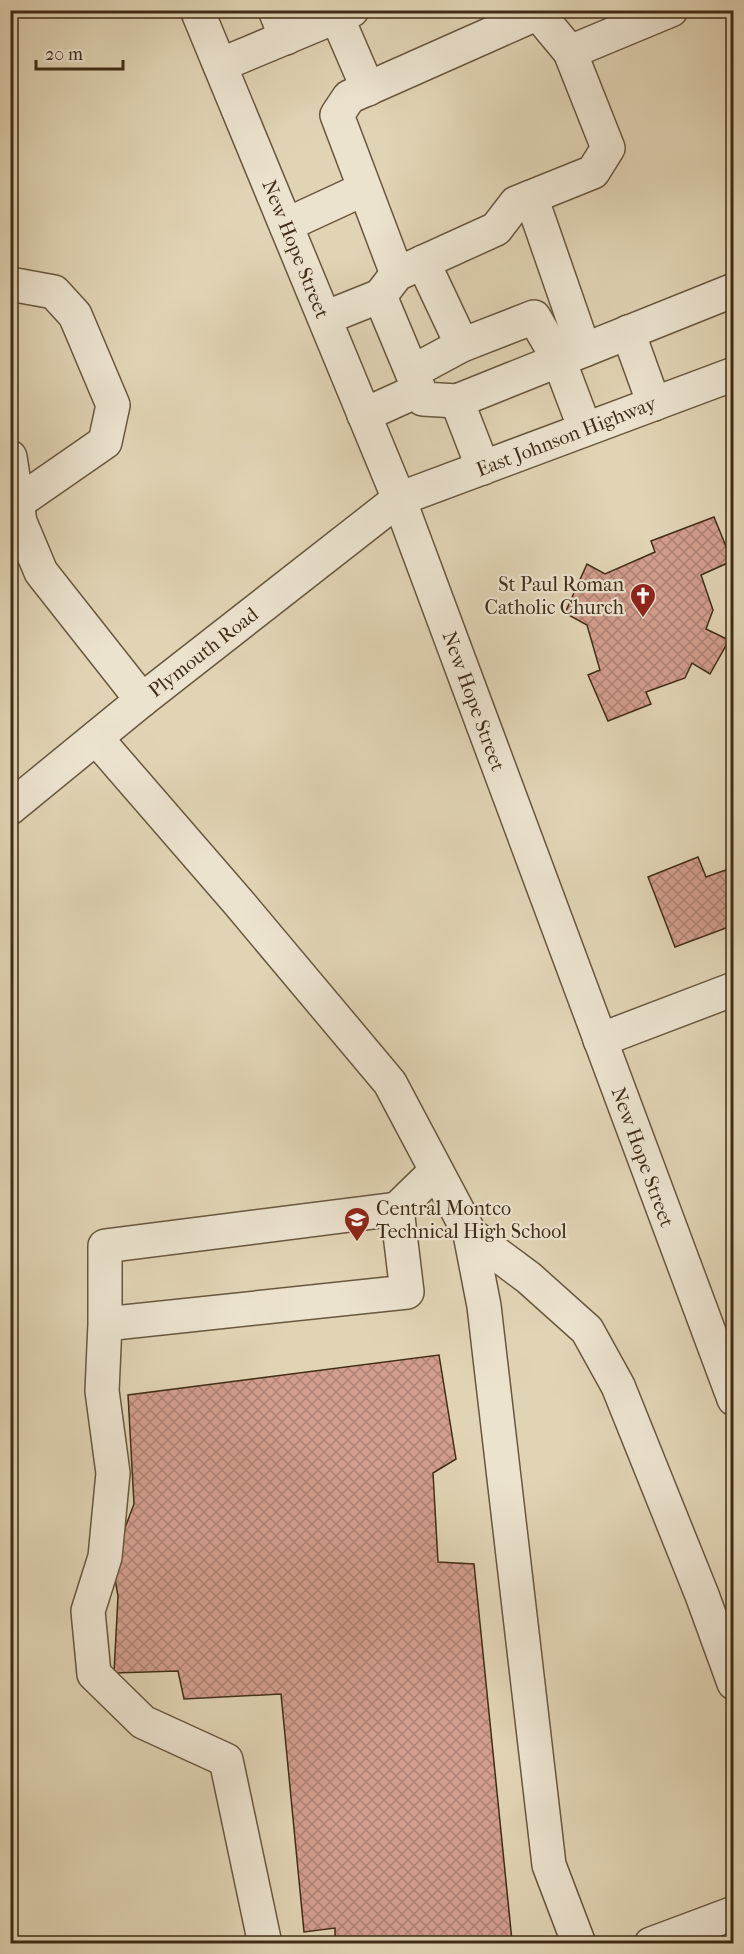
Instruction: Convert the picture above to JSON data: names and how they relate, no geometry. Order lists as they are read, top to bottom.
{
  "streets": {
    "street": ["New Hope Street", "East Johnson Highway", "Plymouth Road"]
  },
  "crossings": [
    ["New Hope Street", "East Johnson Highway"],
    ["New Hope Street", "Plymouth Road"],
    ["East Johnson Highway", "Plymouth Road"]
  ],
  "places": {
    "church": ["St Paul Roman Catholic Church"],
    "school or university": ["Central Montco Technical High School"]
  },
  "scale_bar": "20 m"
}
